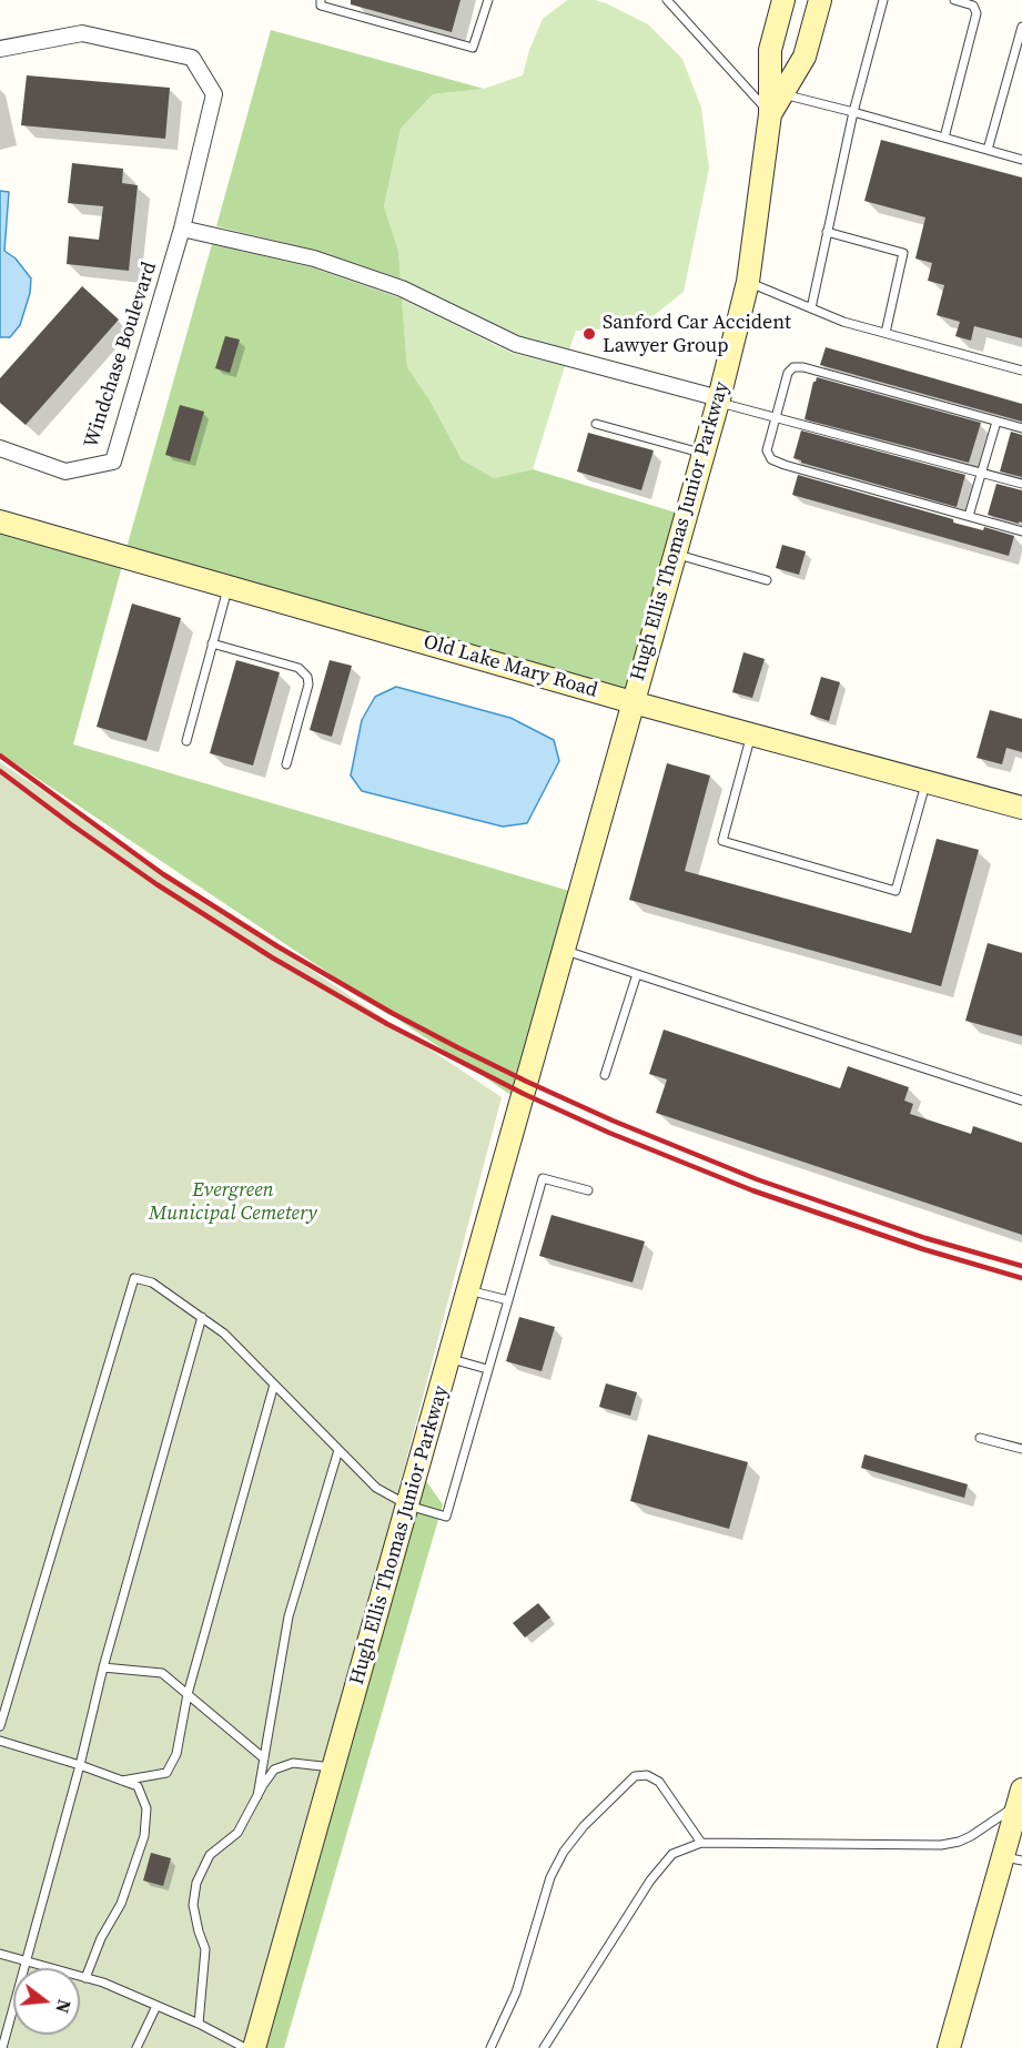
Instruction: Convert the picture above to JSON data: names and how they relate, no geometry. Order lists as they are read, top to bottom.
{
  "streets": {
    "main road": ["Hugh Ellis Thomas Junior Parkway", "Old Lake Mary Road"],
    "street": ["Windchase Boulevard"]
  },
  "crossings": [
    ["Hugh Ellis Thomas Junior Parkway", "Old Lake Mary Road"]
  ],
  "parks": ["Evergreen Municipal Cemetery"],
  "places": ["Sanford Car Accident Lawyer Group"],
  "north": "right"
}
